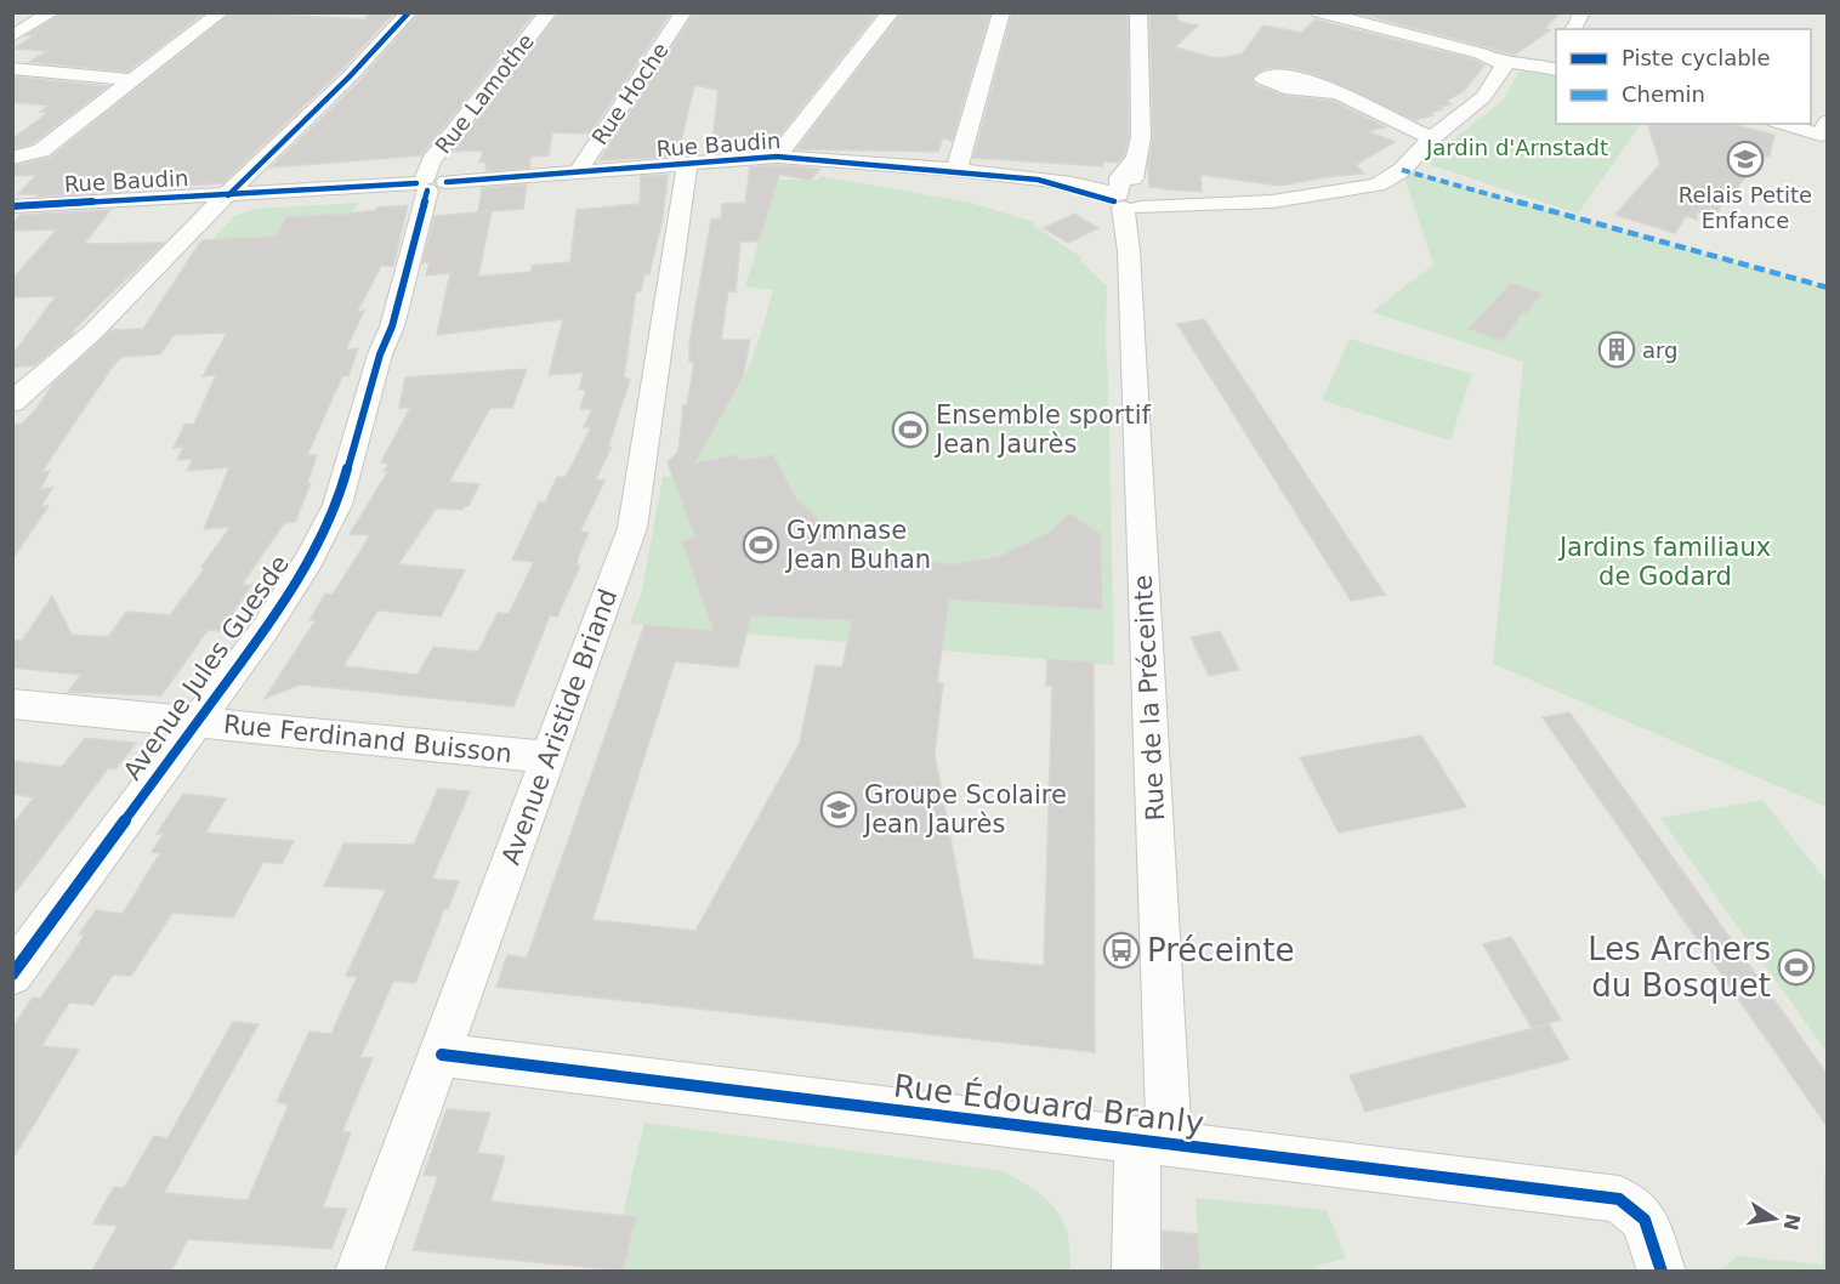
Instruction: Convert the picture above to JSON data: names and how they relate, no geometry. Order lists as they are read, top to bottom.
{
  "streets": {
    "street": [
      "Rue Lamothe",
      "Rue Hoche",
      "Rue Baudin",
      "Avenue Jules Guesde",
      "Rue de la Préceinte",
      "Avenue Aristide Briand",
      "Rue Ferdinand Buisson",
      "Rue Édouard Branly"
    ]
  },
  "crossings": [
    ["Rue Lamothe", "Rue Baudin"],
    ["Rue Lamothe", "Avenue Jules Guesde"],
    ["Rue Hoche", "Rue Baudin"],
    ["Rue Baudin", "Avenue Jules Guesde"],
    ["Rue Baudin", "Rue de la Préceinte"],
    ["Rue Baudin", "Avenue Aristide Briand"],
    ["Avenue Jules Guesde", "Rue Ferdinand Buisson"],
    ["Rue de la Préceinte", "Rue Édouard Branly"],
    ["Avenue Aristide Briand", "Rue Ferdinand Buisson"],
    ["Avenue Aristide Briand", "Rue Édouard Branly"]
  ],
  "parks": ["Jardin d'Arnstadt", "Jardins familiaux de Godard"],
  "places": {
    "school or university": ["Relais Petite Enfance", "Groupe Scolaire Jean Jaurès"],
    "building": ["arg"],
    "sports": ["Ensemble sportif Jean Jaurès", "Gymnase Jean Buhan", "Les Archers du Bosquet"],
    "bus stop": ["Préceinte"]
  },
  "legend": ["Piste cyclable", "Chemin"],
  "north": "right"
}
